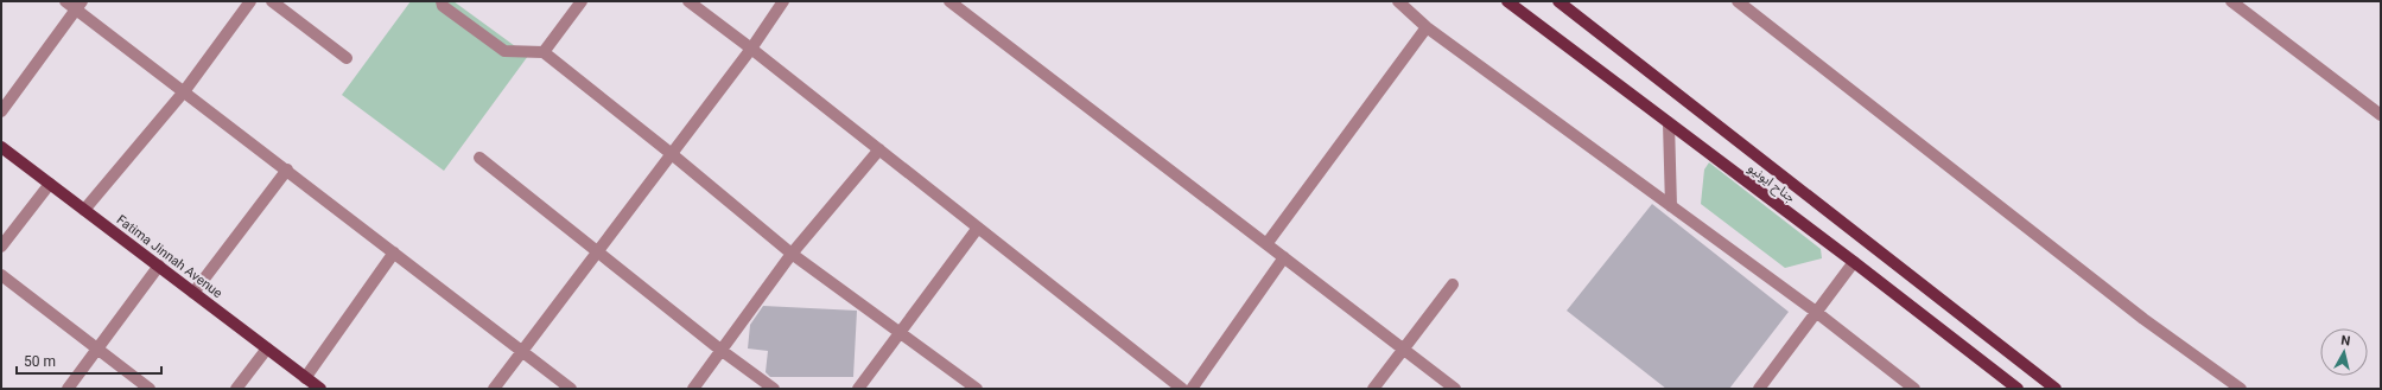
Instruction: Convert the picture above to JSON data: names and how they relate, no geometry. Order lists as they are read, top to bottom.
{
  "streets": {
    "main road": ["جناح ایونیو", "Fatima Jinnah Avenue"]
  },
  "scale_bar": "50 m",
  "north": "top"
}
